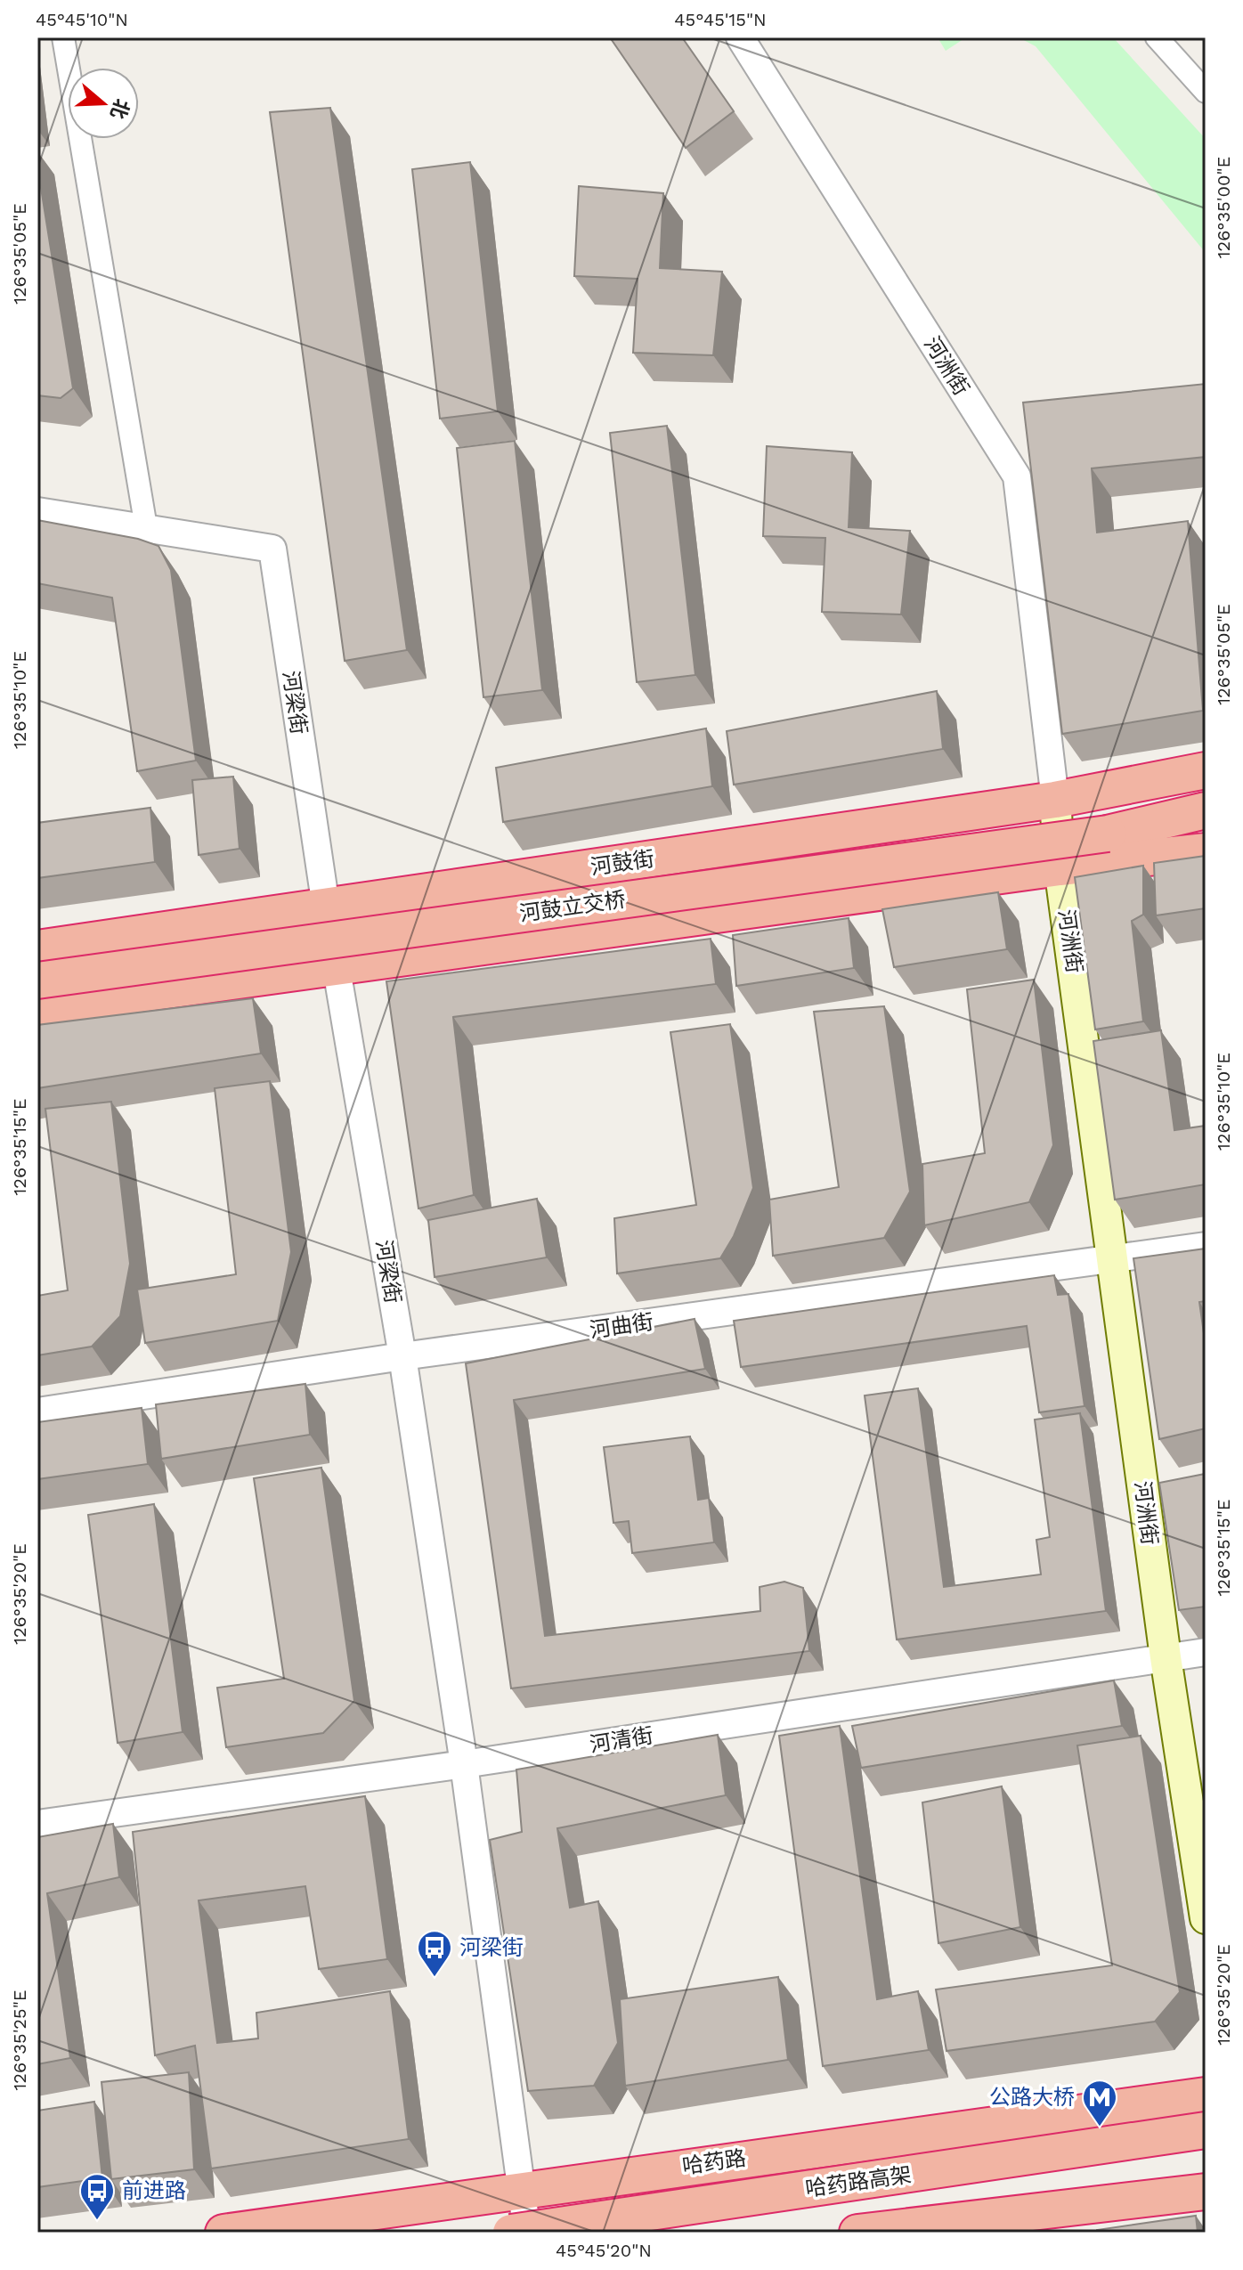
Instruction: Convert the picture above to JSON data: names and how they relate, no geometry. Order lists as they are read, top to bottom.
{
  "streets": {
    "highway": [
      "河鼓街",
      "河鼓立交桥",
      "哈药路",
      "哈药路高架"
    ],
    "main road": ["河洲街"],
    "street": ["河梁街", "河曲街", "河清街"]
  },
  "crossings": [
    ["河洲街", "河鼓街"],
    ["河洲街", "河曲街"],
    ["河洲街", "河清街"],
    ["河梁街", "河鼓街"],
    ["河梁街", "河曲街"],
    ["河梁街", "河清街"],
    ["河梁街", "哈药路"]
  ],
  "places": {
    "bus stop": ["河梁街", "前进路"],
    "metro station": ["公路大桥"]
  },
  "north": "right",
  "coordinates": [
    "45°45'10\"N",
    "45°45'15\"N",
    "126°35'00\"E",
    "126°35'05\"E",
    "126°35'10\"E",
    "126°35'15\"E",
    "126°35'20\"E",
    "126°35'25\"E",
    "45°45'20\"N"
  ]
}
